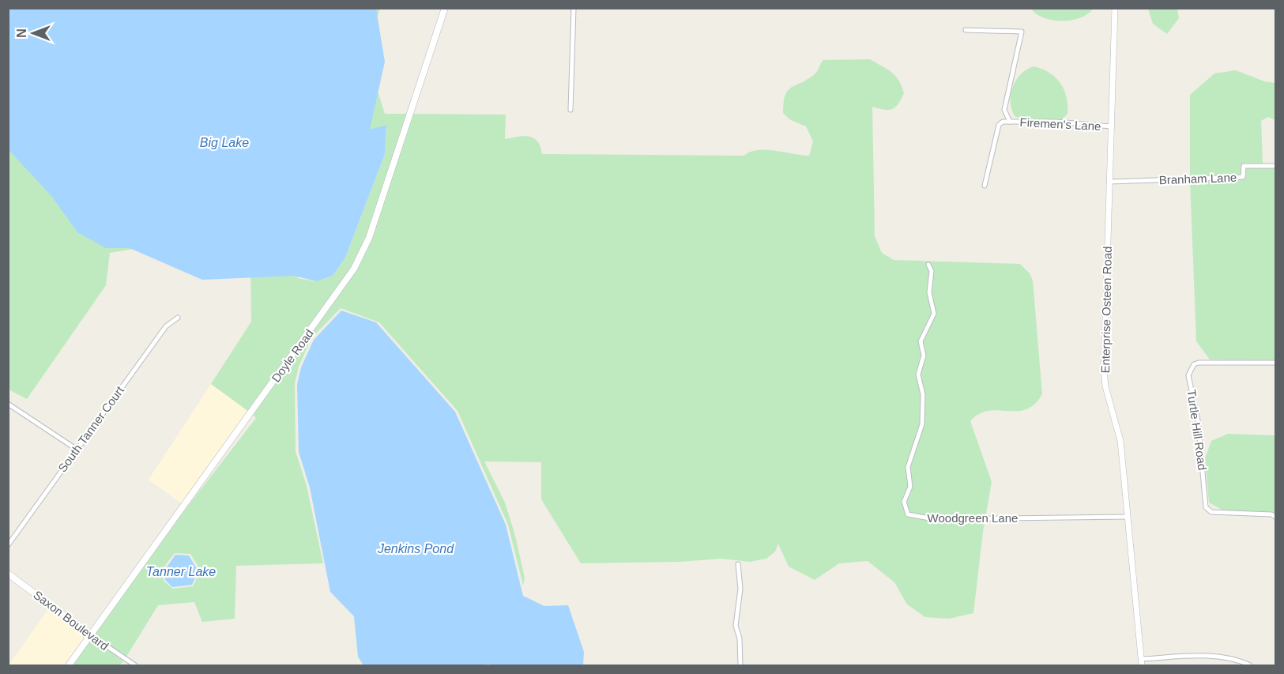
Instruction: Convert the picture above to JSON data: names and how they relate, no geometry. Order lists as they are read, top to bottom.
{
  "streets": {
    "main road": ["Doyle Road", "Saxon Boulevard"],
    "street": [
      "Firemen's Lane",
      "Branham Lane",
      "Enterprise Osteen Road",
      "South Tanner Court",
      "Turtle Hill Road",
      "Woodgreen Lane"
    ]
  },
  "crossings": [
    ["Firemen's Lane", "Enterprise Osteen Road"],
    ["Branham Lane", "Enterprise Osteen Road"],
    ["Enterprise Osteen Road", "Woodgreen Lane"],
    ["Doyle Road", "Saxon Boulevard"]
  ],
  "water": ["Big Lake", "Jenkins Pond", "Tanner Lake"],
  "north": "left"
}
